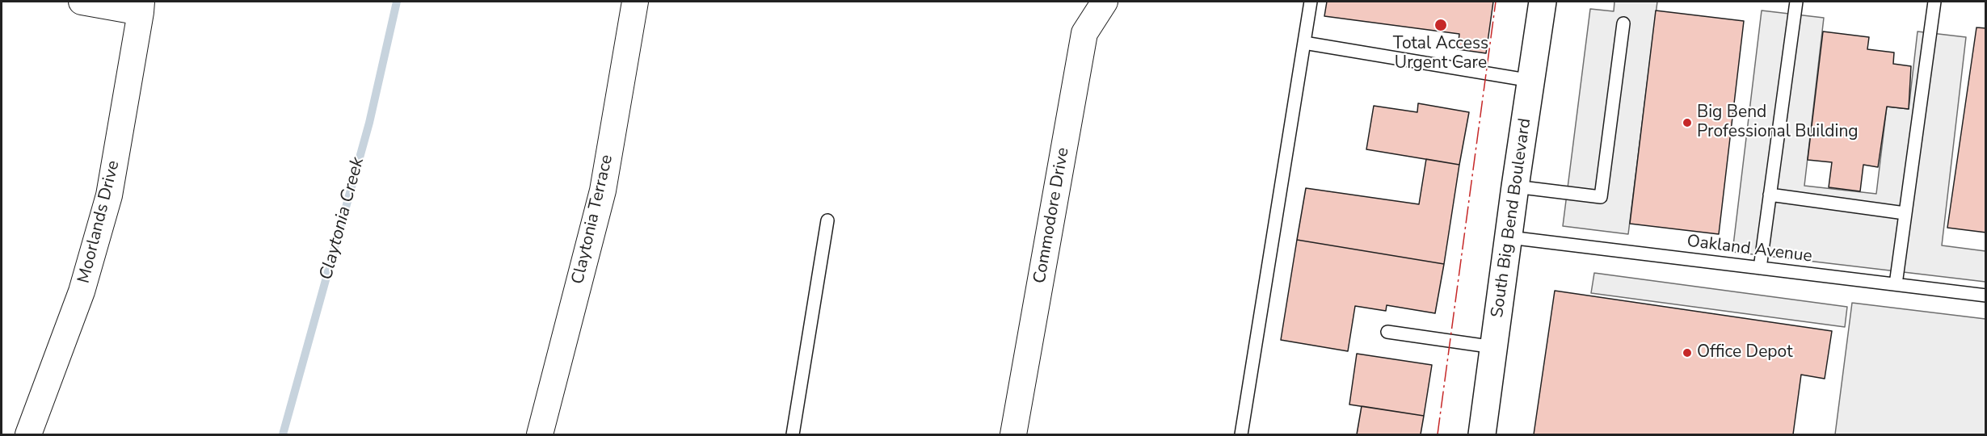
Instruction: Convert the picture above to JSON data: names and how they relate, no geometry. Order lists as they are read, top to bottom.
{
  "streets": {
    "main road": ["South Big Bend Boulevard"],
    "street": ["Commodore Drive", "Claytonia Terrace", "Moorlands Drive"],
    "lane": ["Oakland Avenue"]
  },
  "crossings": [
    ["South Big Bend Boulevard", "Oakland Avenue"]
  ],
  "water": ["Claytonia Creek"],
  "places": ["Total Access Urgent Care", "Big Bend Professional Building", "Office Depot"]
}
